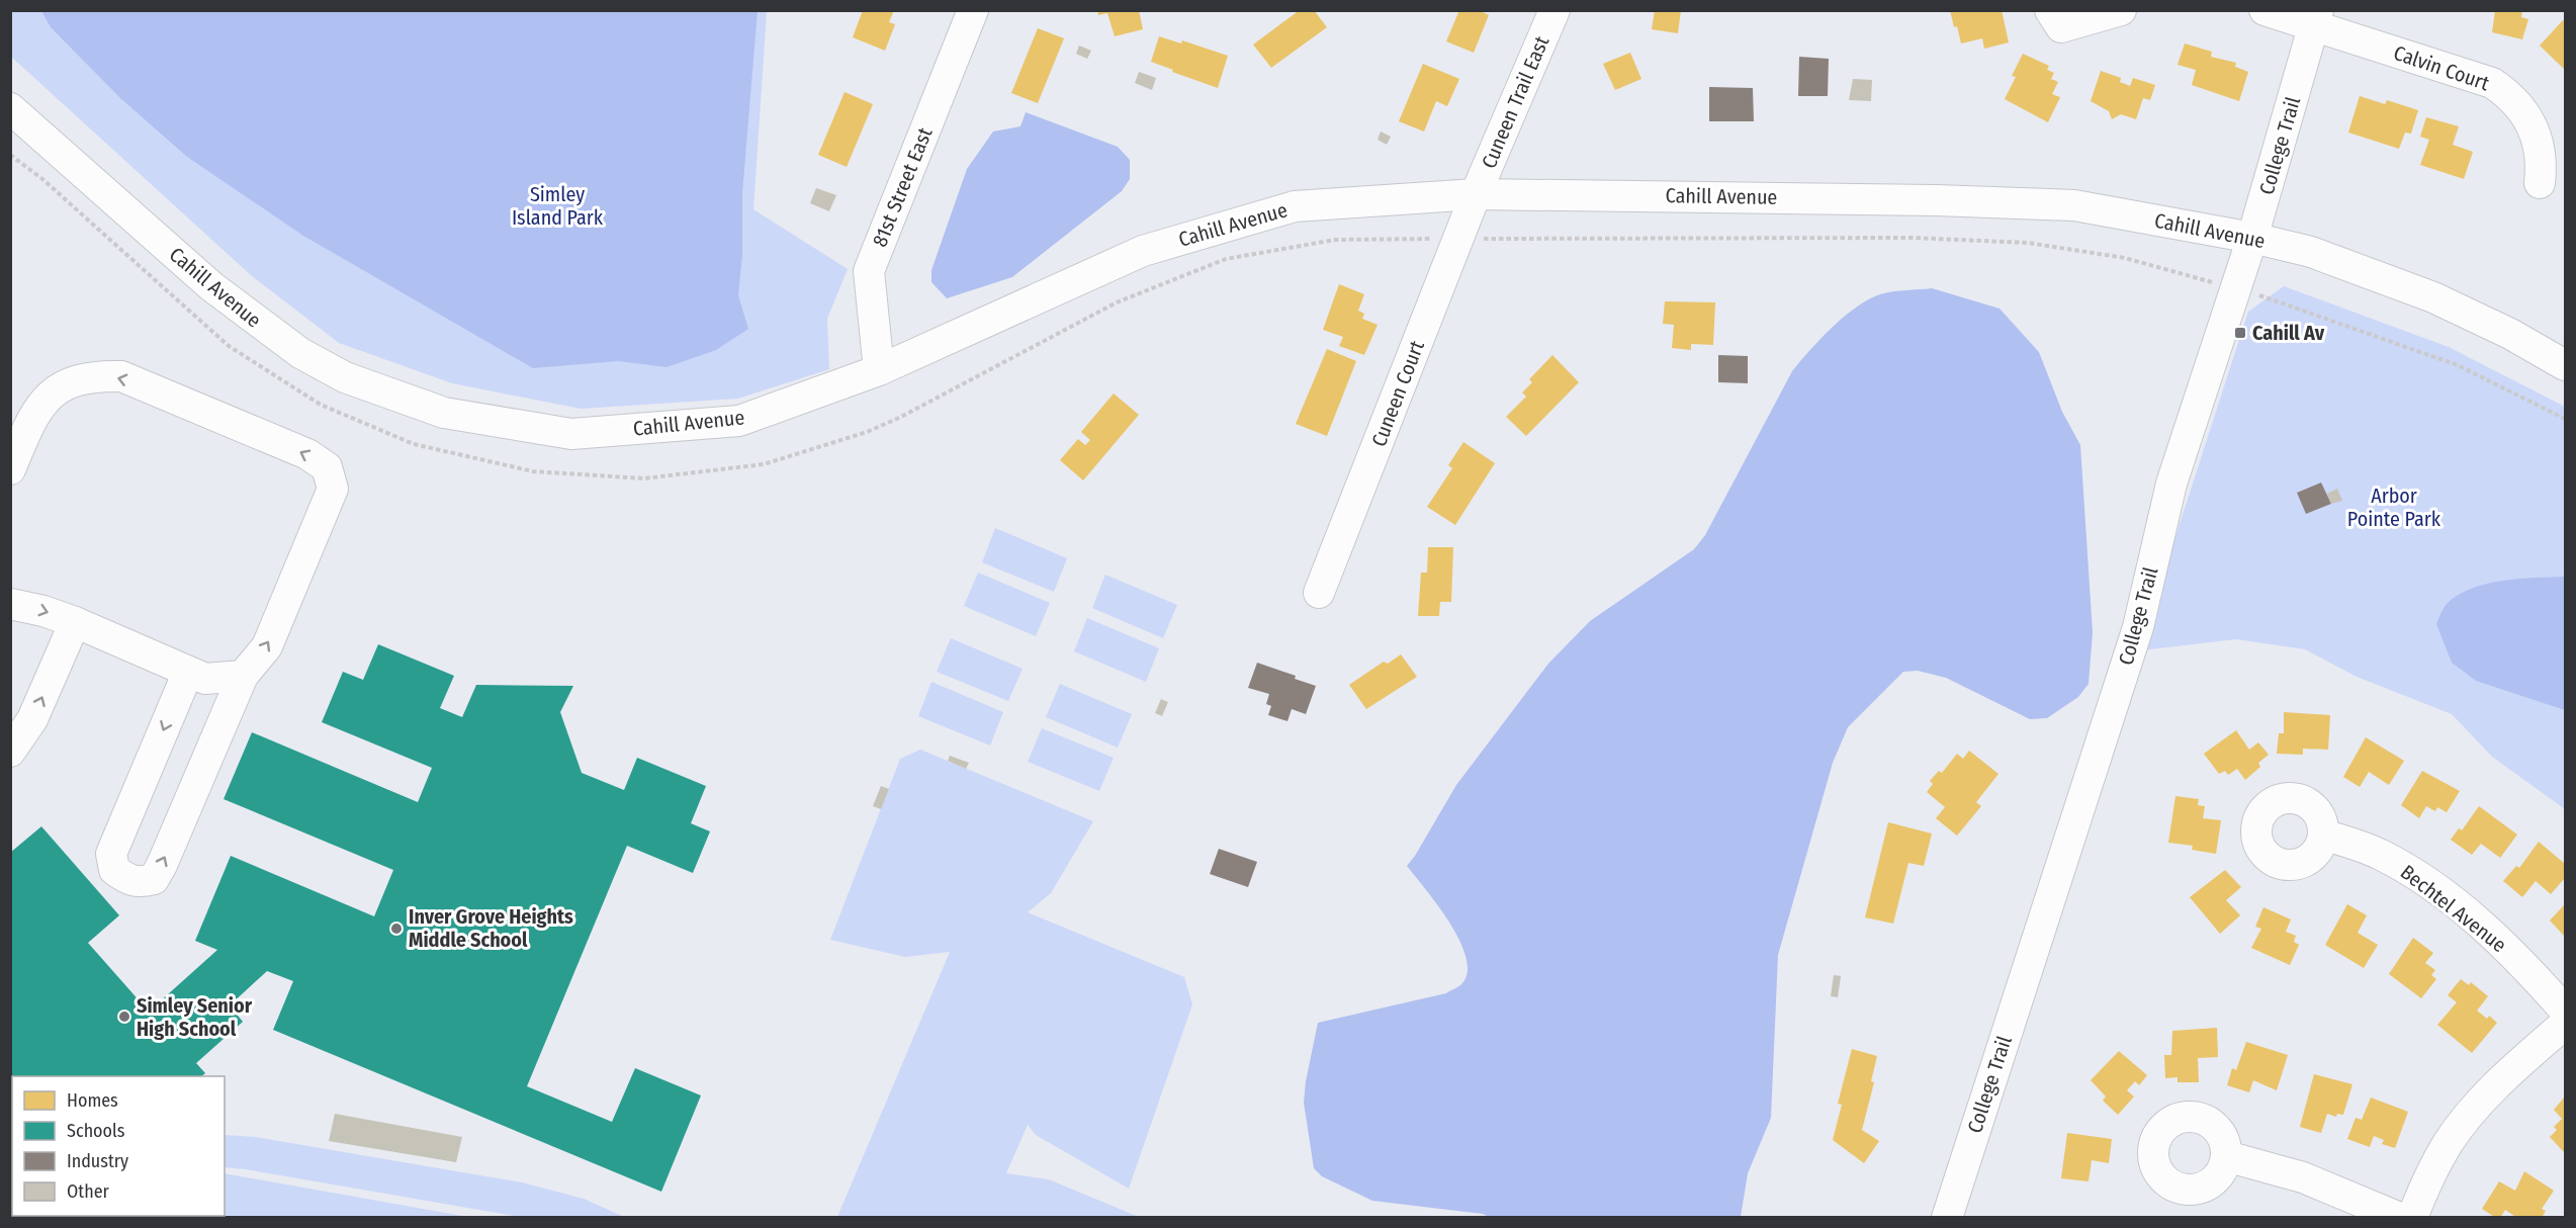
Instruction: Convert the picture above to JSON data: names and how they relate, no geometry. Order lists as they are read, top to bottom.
{
  "streets": {
    "street": [
      "Calvin Court",
      "Cuneen Trail East",
      "College Trail",
      "81st Street East",
      "Cahill Avenue",
      "Cuneen Court",
      "Bechtel Avenue"
    ]
  },
  "crossings": [
    ["Calvin Court", "College Trail"],
    ["Cuneen Trail East", "Cahill Avenue"],
    ["Cuneen Trail East", "Cuneen Court"],
    ["College Trail", "Cahill Avenue"],
    ["81st Street East", "Cahill Avenue"],
    ["Cahill Avenue", "Cuneen Court"]
  ],
  "parks": ["Simley Island Park", "Arbor Pointe Park"],
  "places": {
    "transit": ["Cahill Av"],
    "other": ["Inver Grove Heights Middle School", "Simley Senior High School"]
  },
  "legend": [
    "Homes",
    "Schools",
    "Industry",
    "Other"
  ]
}
